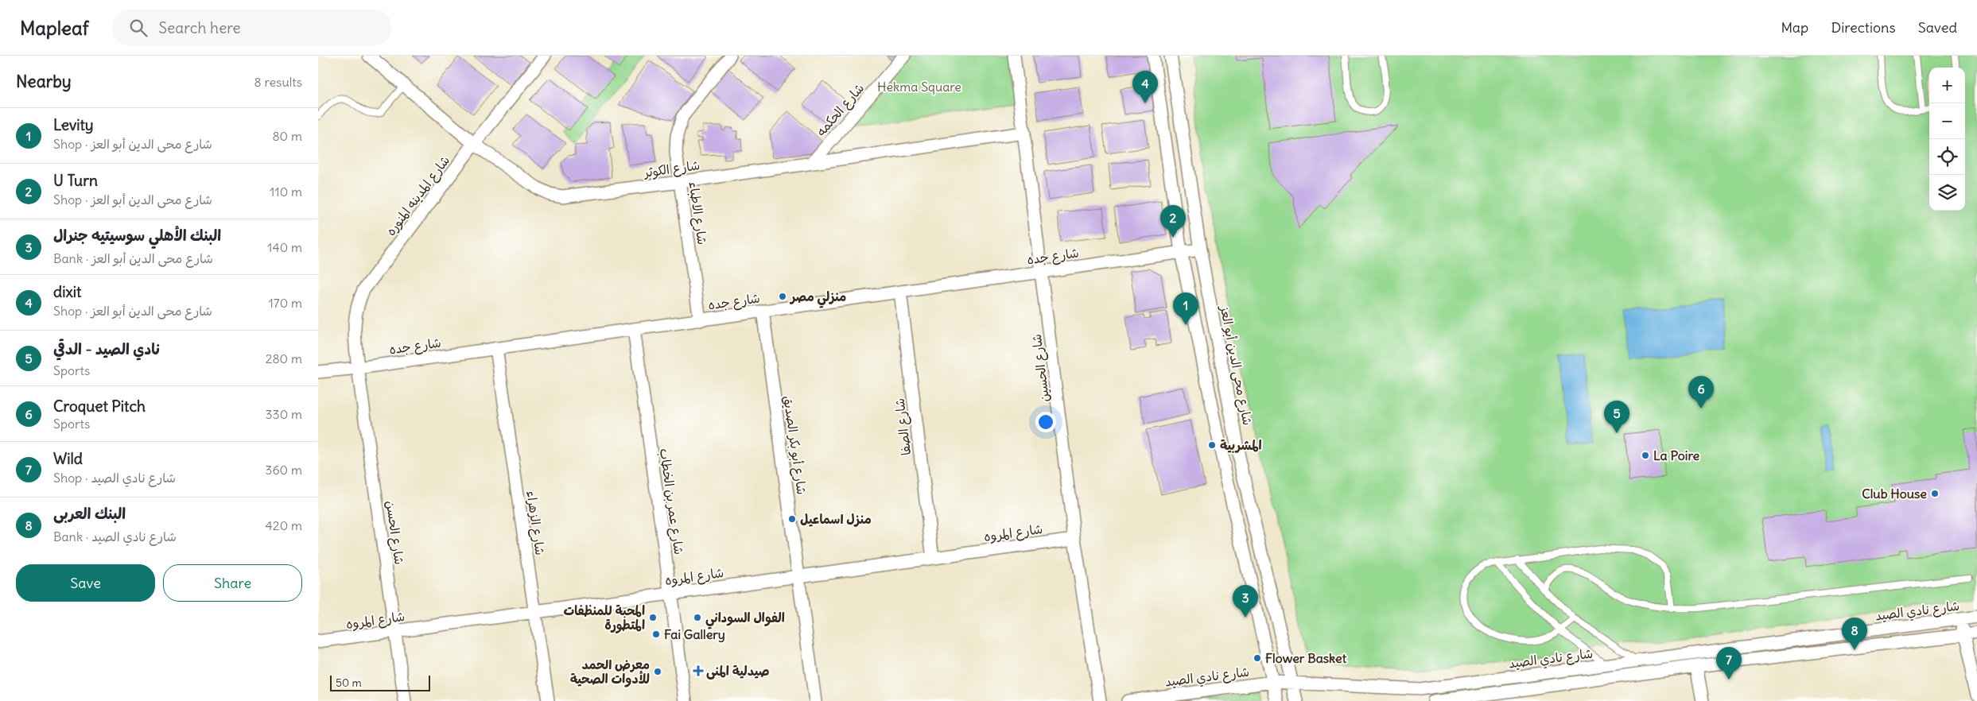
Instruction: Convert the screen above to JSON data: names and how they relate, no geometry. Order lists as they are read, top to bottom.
{
  "streets": {
    "street": [
      "شارع الحكمه",
      "شارع الكوثر",
      "شارع المدينه المنوره",
      "شارع الاطباء",
      "شارع جده",
      "شارع محى الدين أبو العز",
      "شارع الحسين",
      "شارع الصفا",
      "شارع أبو بكر الصديق",
      "شارع عمر بن الخطاب",
      "شارع الزهراء",
      "شارع الحسن",
      "شارع المروه",
      "شارع نادي الصيد"
    ]
  },
  "crossings": [
    ["شارع الحكمه", "شارع الكوثر"],
    ["شارع الكوثر", "شارع المدينه المنوره"],
    ["شارع الكوثر", "شارع الاطباء"],
    ["شارع الكوثر", "شارع الحسين"],
    ["شارع المدينه المنوره", "شارع جده"],
    ["شارع المدينه المنوره", "شارع الحسن"],
    ["شارع الاطباء", "شارع جده"],
    ["شارع جده", "شارع محى الدين أبو العز"],
    ["شارع جده", "شارع الحسين"],
    ["شارع جده", "شارع الصفا"],
    ["شارع جده", "شارع أبو بكر الصديق"],
    ["شارع جده", "شارع عمر بن الخطاب"],
    ["شارع جده", "شارع الزهراء"],
    ["شارع جده", "شارع الحسن"],
    ["شارع محى الدين أبو العز", "شارع نادي الصيد"],
    ["شارع الحسين", "شارع المروه"],
    ["شارع الصفا", "شارع المروه"],
    ["شارع أبو بكر الصديق", "شارع المروه"],
    ["شارع عمر بن الخطاب", "شارع المروه"],
    ["شارع الزهراء", "شارع المروه"],
    ["شارع الحسن", "شارع المروه"]
  ],
  "parks": ["Hekma Square"],
  "places": {
    "other": [
      "منزلي مصر",
      "المشربية",
      "La Poire",
      "Club House",
      "منزل اسماعيل",
      "المحبة للمنظفات المتطورة",
      "الفوال السوداني",
      "Fai Gallery",
      "Flower Basket",
      "معرض الحمد للأدوات الصحية"
    ],
    "health": ["صيدلية المنى"]
  },
  "scale_bar": "50 m",
  "page": {
    "header": "Mapleaf",
    "search": "Search here",
    "nav": ["Map", "Directions", "Saved"],
    "heading": ["Nearby", "8 results"],
    "map_buttons": ["+", "−"],
    "pins": [
      "4",
      "2",
      "1",
      "6",
      "5",
      "3",
      "8",
      "7"
    ],
    "list": [
      {
        "mark": "1",
        "name": "Levity",
        "note": "Shop · شارع محى الدين أبو العز",
        "value": "80 m"
      },
      {
        "mark": "2",
        "name": "U Turn",
        "note": "Shop · شارع محى الدين أبو العز",
        "value": "110 m"
      },
      {
        "mark": "3",
        "name": "البنك الأهلي سوسيتيه جنرال",
        "note": "Bank · شارع محى الدين أبو العز",
        "value": "140 m"
      },
      {
        "mark": "4",
        "name": "dixit",
        "note": "Shop · شارع محى الدين أبو العز",
        "value": "170 m"
      },
      {
        "mark": "5",
        "name": "نادي الصيد - الدقي",
        "note": "Sports",
        "value": "280 m"
      },
      {
        "mark": "6",
        "name": "Croquet Pitch",
        "note": "Sports",
        "value": "330 m"
      },
      {
        "mark": "7",
        "name": "Wild",
        "note": "Shop · شارع نادي الصيد",
        "value": "360 m"
      },
      {
        "mark": "8",
        "name": "البنك العربى",
        "note": "Bank · شارع نادي الصيد",
        "value": "420 m"
      }
    ],
    "buttons": ["Save", "Share"],
    "scale": "50 m"
  }
}
